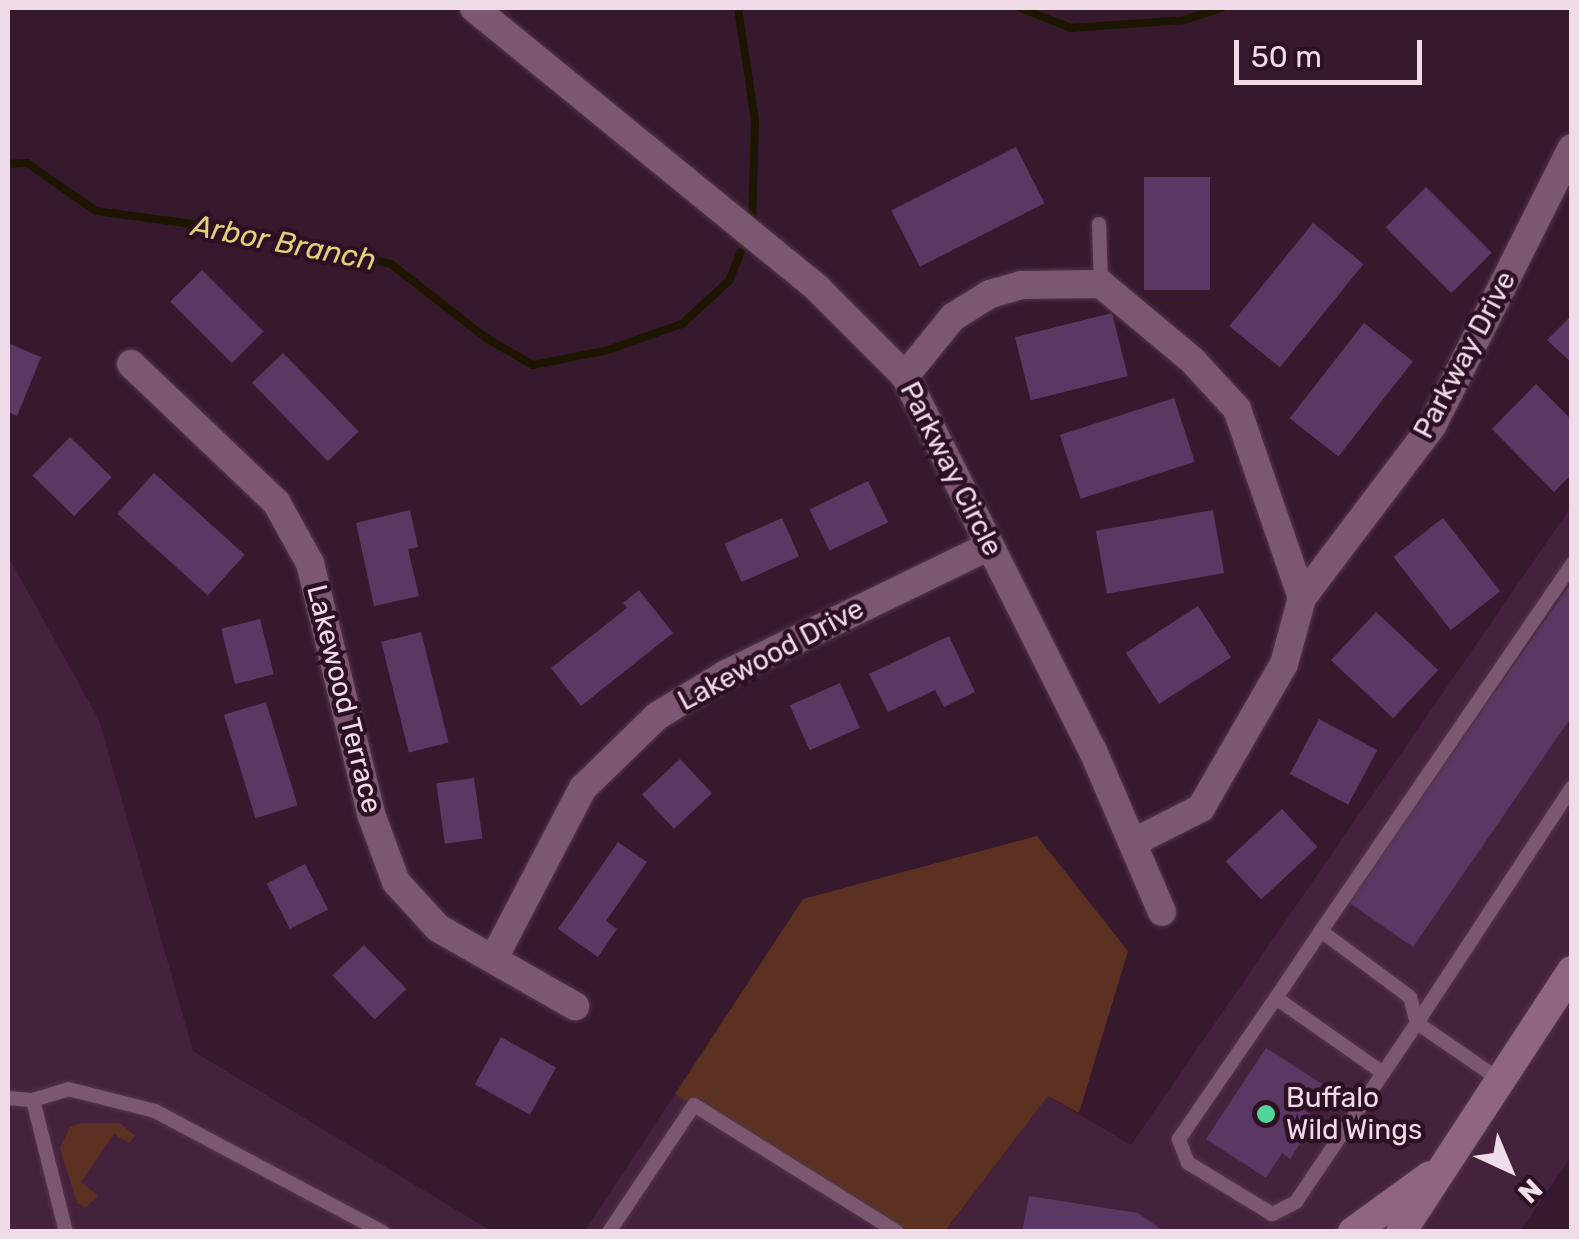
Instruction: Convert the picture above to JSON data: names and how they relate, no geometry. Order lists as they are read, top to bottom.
{
  "streets": {
    "street": [
      "Parkway Drive",
      "Parkway Circle",
      "Lakewood Drive",
      "Lakewood Terrace"
    ]
  },
  "crossings": [
    ["Parkway Drive", "Parkway Circle"],
    ["Parkway Circle", "Lakewood Drive"],
    ["Lakewood Drive", "Lakewood Terrace"]
  ],
  "water": ["Arbor Branch"],
  "places": ["Buffalo Wild Wings"],
  "scale_bar": "50 m",
  "north": "bottom right"
}
